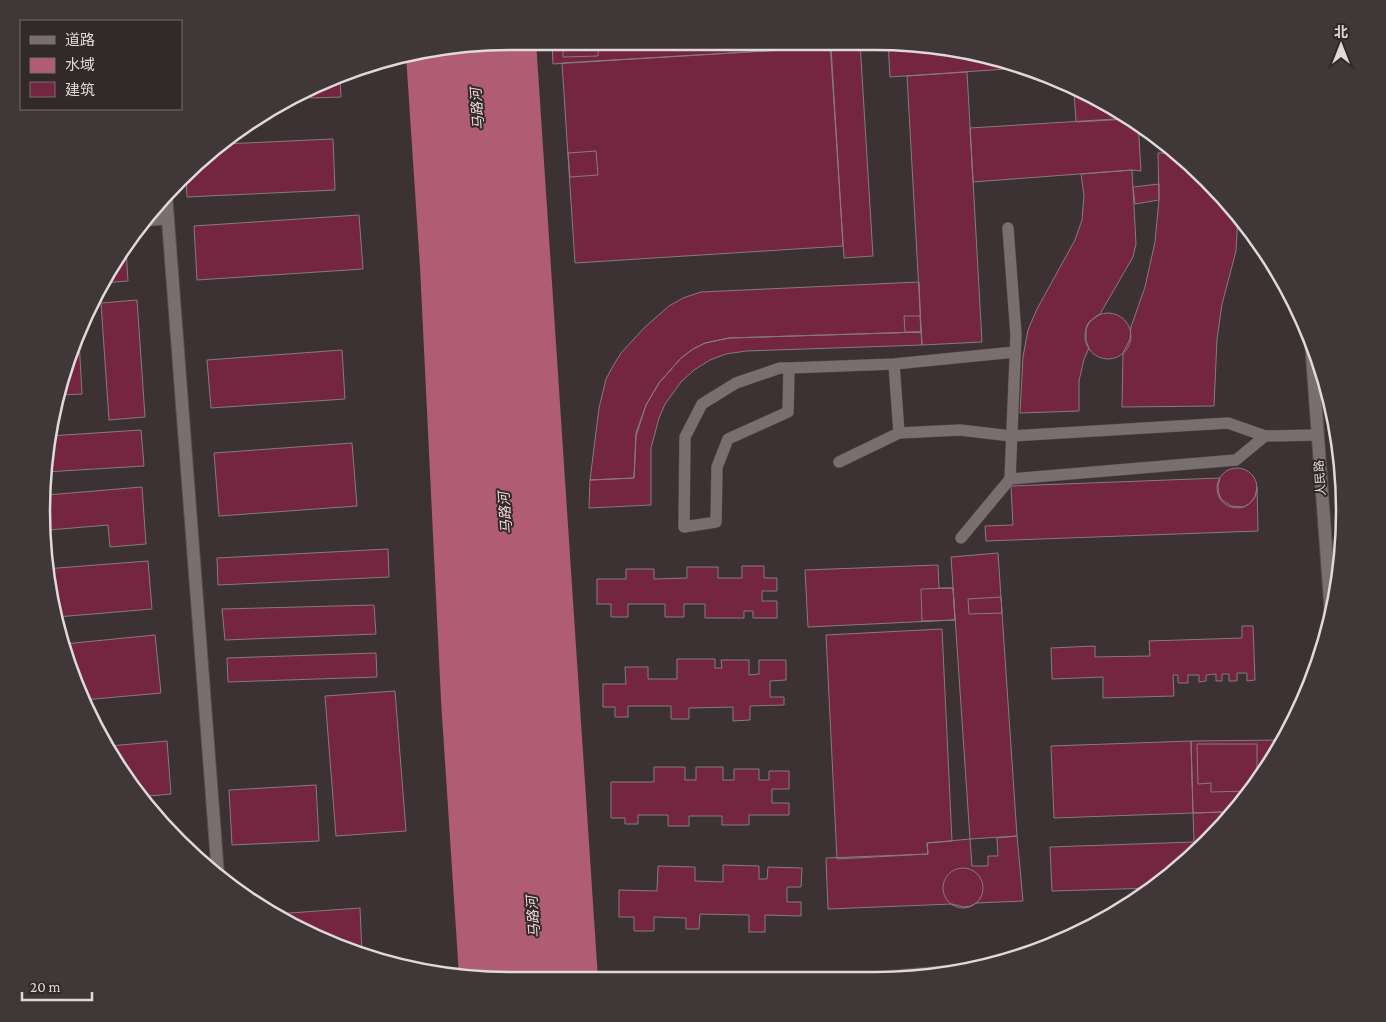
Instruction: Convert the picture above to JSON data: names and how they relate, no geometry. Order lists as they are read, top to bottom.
{
  "streets": {
    "street": ["人民路"]
  },
  "water": ["马路河"],
  "legend": ["道路", "水域", "建筑"],
  "scale_bar": "20 m",
  "north": "top"
}
